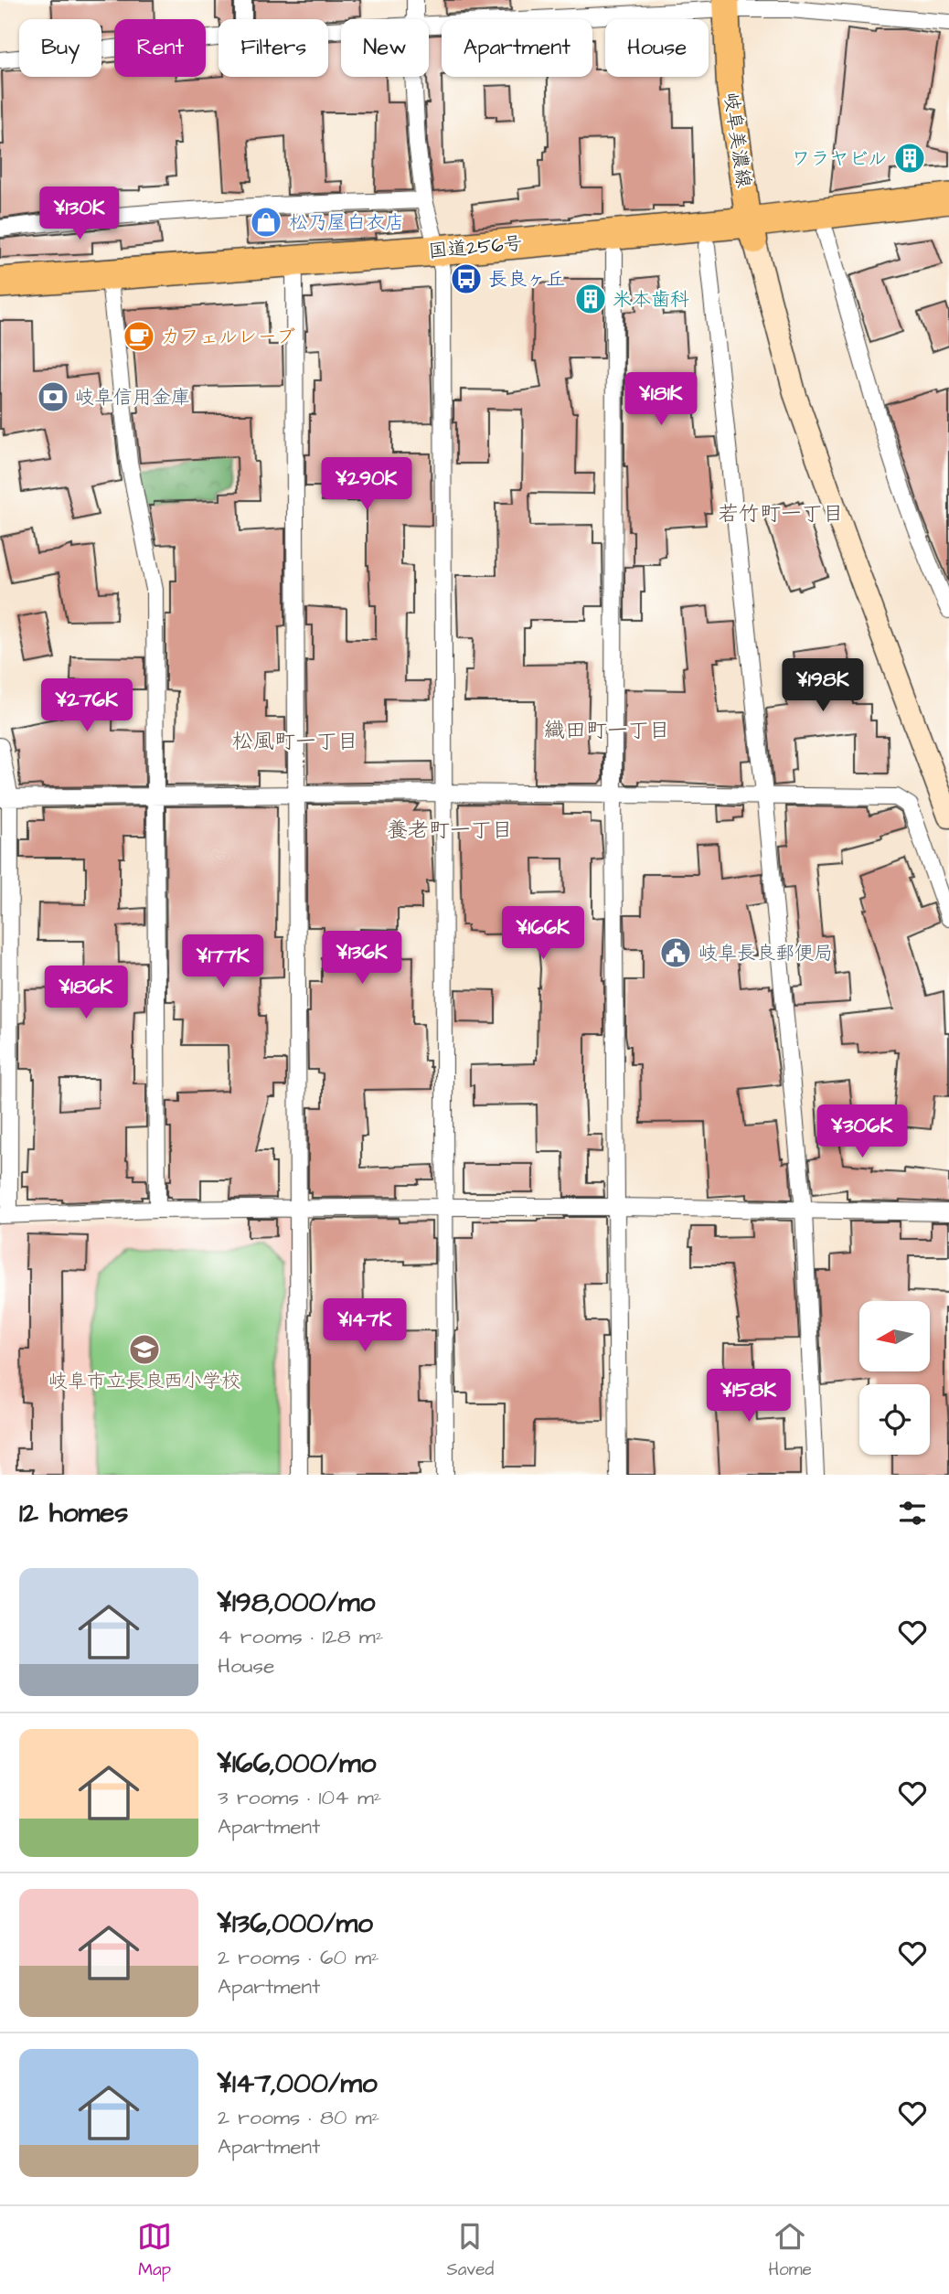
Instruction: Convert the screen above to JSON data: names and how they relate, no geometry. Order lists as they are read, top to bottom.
{
  "streets": {
    "highway": ["国道256号"],
    "main road": ["岐阜美濃線"]
  },
  "crossings": [
    ["岐阜美濃線", "国道256号"]
  ],
  "districts": [
    "若竹町一丁目",
    "織田町一丁目",
    "松風町一丁目",
    "養老町一丁目"
  ],
  "places": {
    "building": ["ワラヤビル", "米本歯科"],
    "shop": ["松乃屋白衣店"],
    "bus stop": ["長良ヶ丘"],
    "cafe": ["カフェルレーブ"],
    "bank": ["岐阜信用金庫"],
    "public building": ["岐阜長良郵便局"],
    "school or university": ["岐阜市立長良西小学校"]
  },
  "north": "left",
  "page": {
    "chip": [
      "Buy",
      "Rent",
      "Filters",
      "New",
      "Apartment",
      "House"
    ],
    "price": [
      "¥130K",
      "¥181K",
      "¥290K",
      "¥198K",
      "¥276K",
      "¥166K",
      "¥136K",
      "¥177K",
      "¥186K",
      "¥306K",
      "¥147K",
      "¥158K"
    ],
    "heading": "12 homes",
    "list": [
      {
        "name": "¥198,000/mo",
        "note": "4 rooms · 128 m² · House"
      },
      {
        "name": "¥166,000/mo",
        "note": "3 rooms · 104 m² · Apartment"
      },
      {
        "name": "¥136,000/mo",
        "note": "2 rooms · 60 m² · Apartment"
      },
      {
        "name": "¥147,000/mo",
        "note": "2 rooms · 80 m² · Apartment"
      }
    ],
    "tabs": ["Map", "Saved", "Home"]
  }
}
